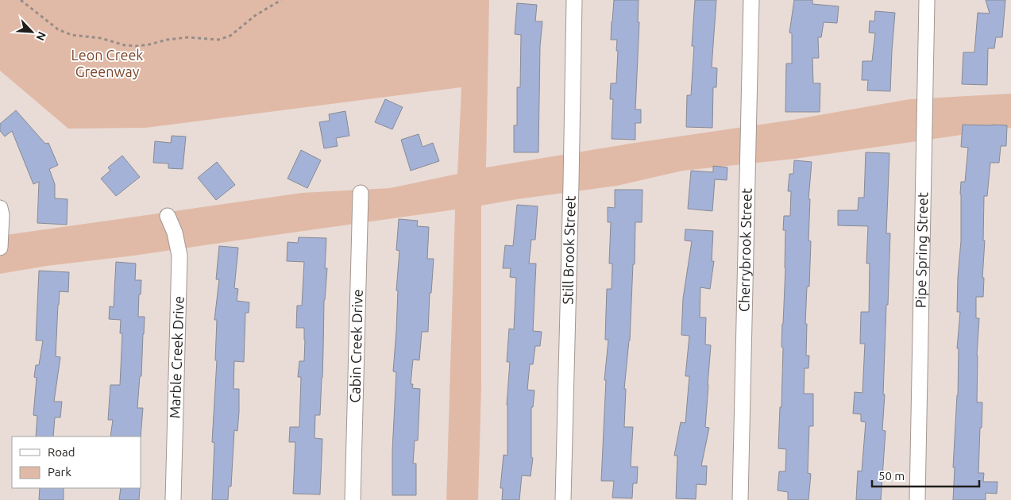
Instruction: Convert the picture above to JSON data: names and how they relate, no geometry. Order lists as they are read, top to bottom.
{
  "streets": {
    "street": [
      "Still Brook Street",
      "Cherrybrook Street",
      "Pipe Spring Street",
      "Cabin Creek Drive",
      "Marble Creek Drive"
    ]
  },
  "parks": ["Leon Creek Greenway"],
  "legend": ["Road", "Park"],
  "scale_bar": "50 m",
  "north": "bottom right"
}
